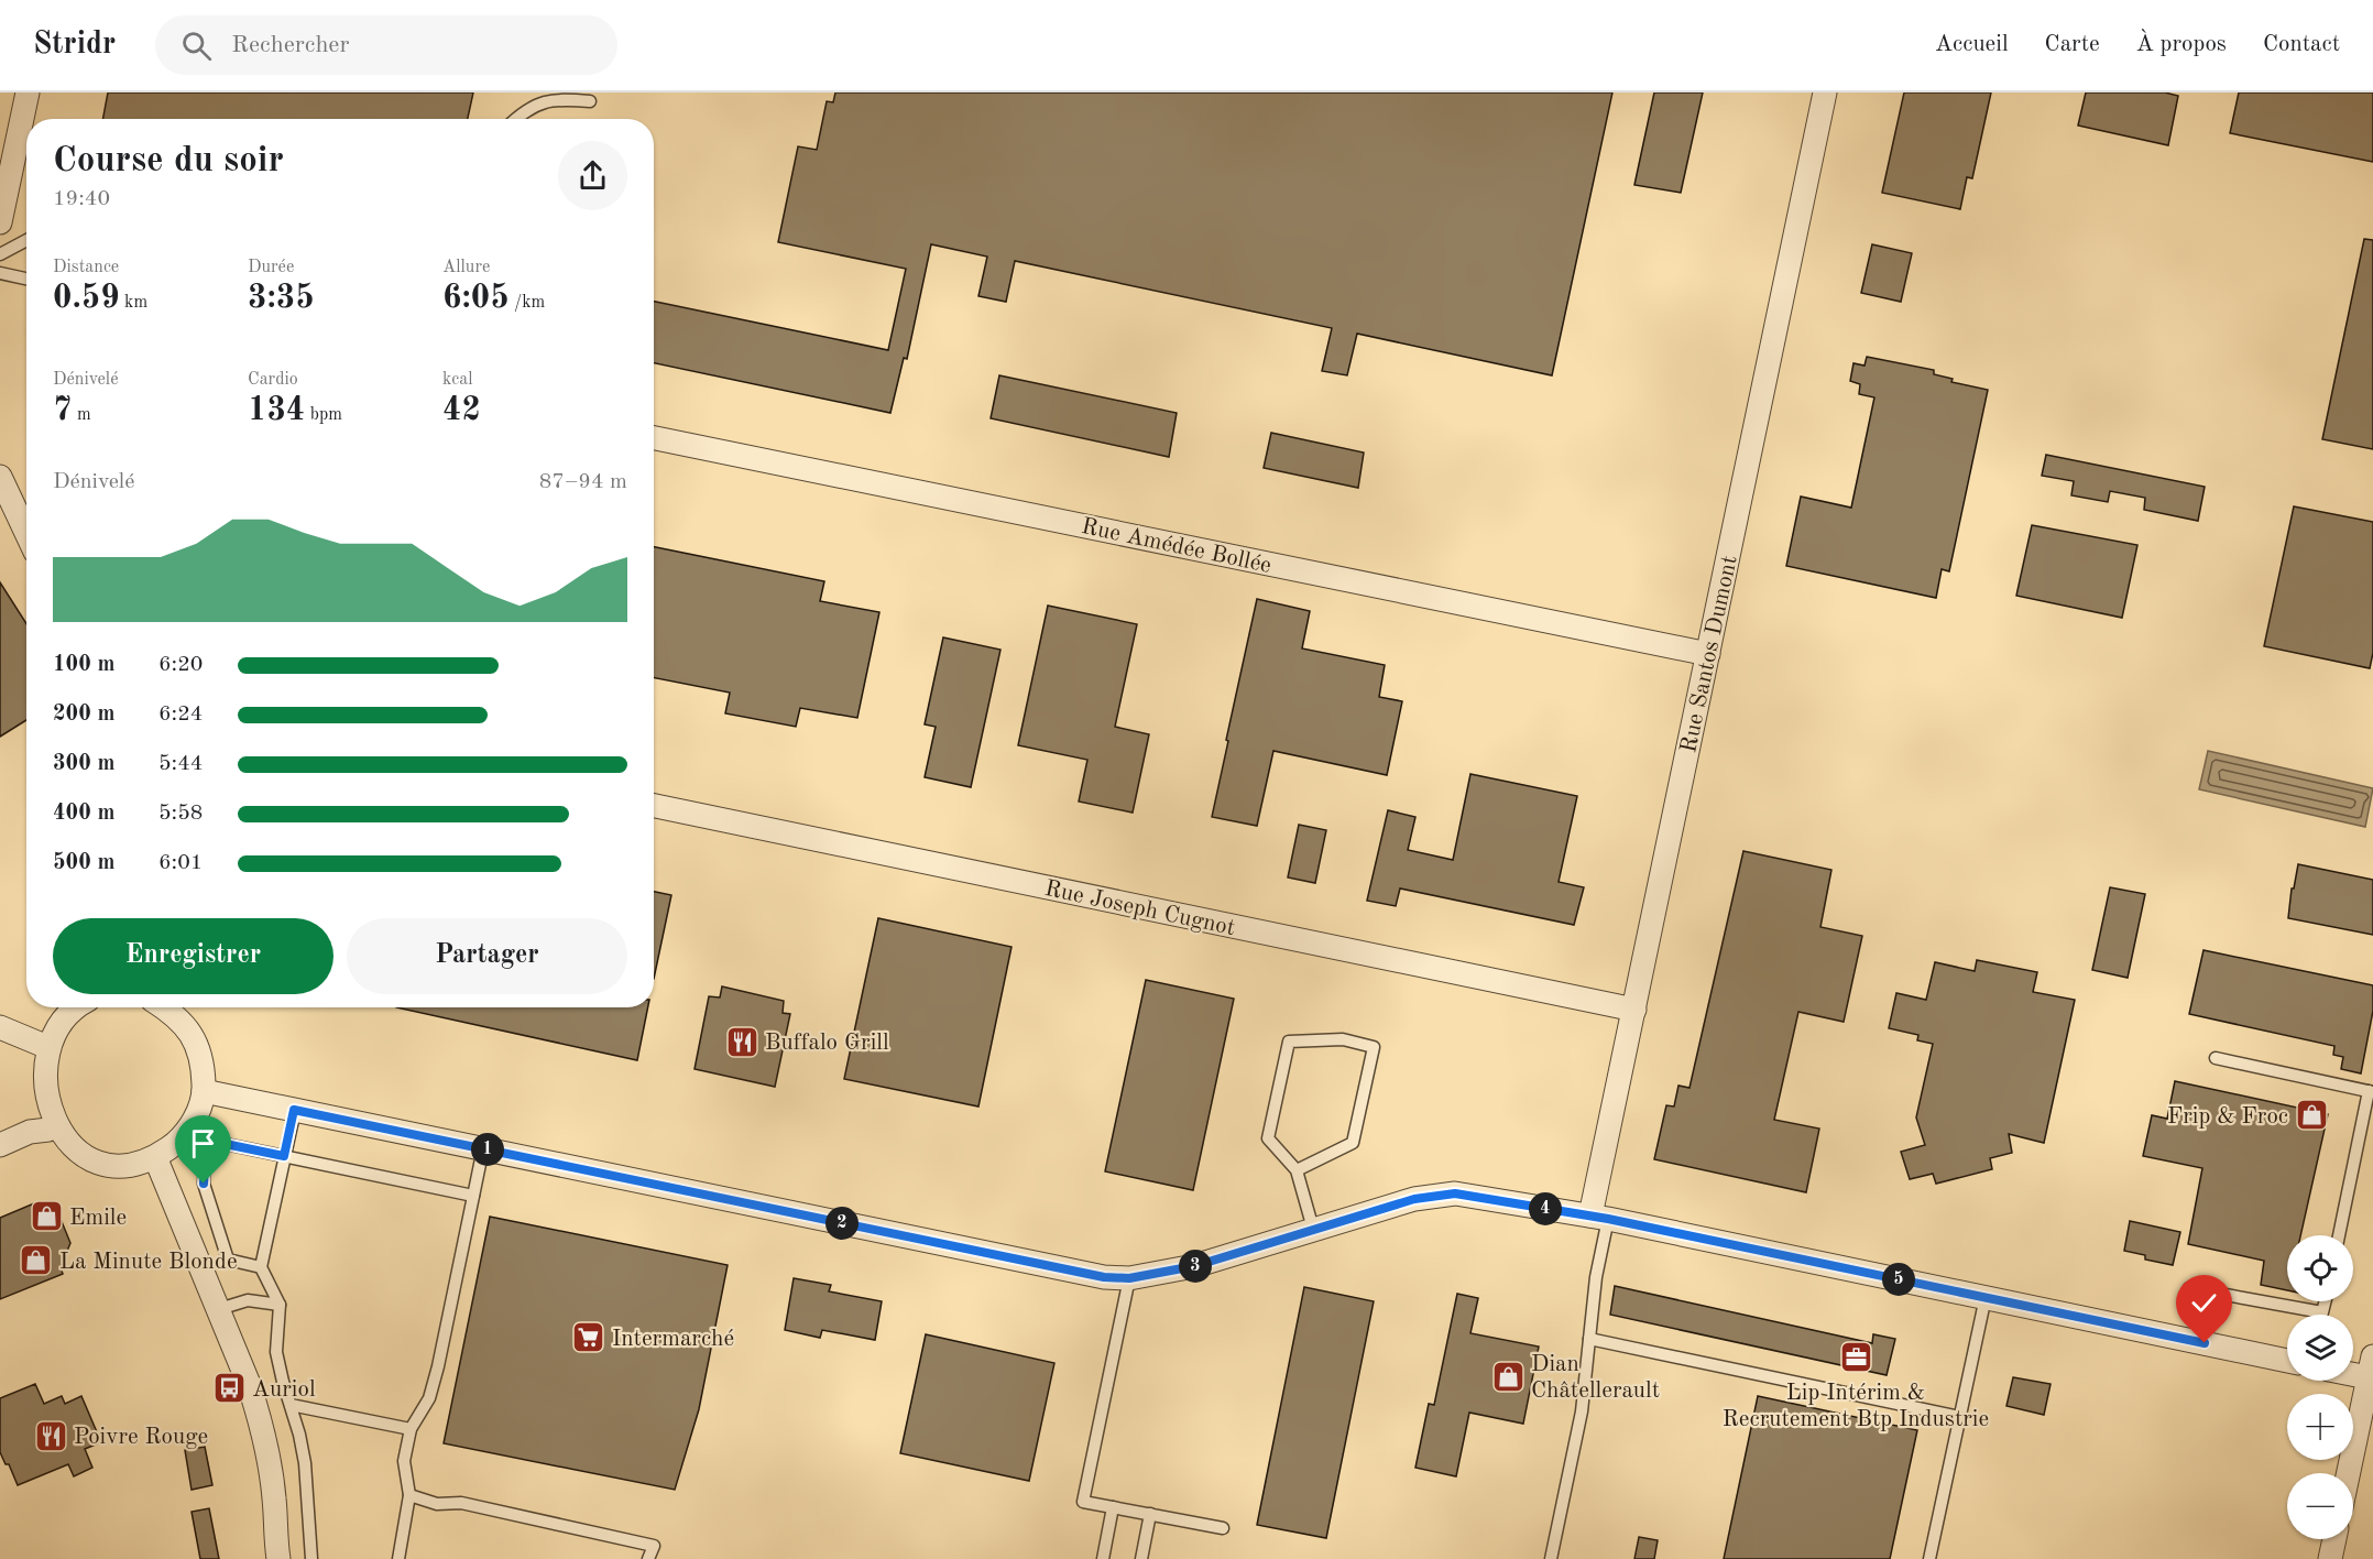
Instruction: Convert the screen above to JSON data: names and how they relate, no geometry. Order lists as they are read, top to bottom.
{
  "streets": {
    "street": ["Rue Amédée Bollée", "Rue Santos Dumont", "Rue Joseph Cugnot"]
  },
  "crossings": [
    ["Rue Amédée Bollée", "Rue Santos Dumont"],
    ["Rue Santos Dumont", "Rue Joseph Cugnot"]
  ],
  "places": {
    "restaurant": ["Buffalo Grill", "Poivre Rouge"],
    "shop": [
      "Frip & Froc",
      "Emile",
      "La Minute Blonde",
      "Dian Châtellerault"
    ],
    "supermarket": ["Intermarché"],
    "office": ["Lip Intérim & Recrutement Btp Industrie"],
    "bus stop": ["Auriol"]
  },
  "page": {
    "header": "Stridr",
    "search": "Rechercher",
    "nav": [
      "Accueil",
      "Carte",
      "À propos",
      "Contact"
    ],
    "heading": ["Course du soir", "19:40"],
    "stats": [
      ["Distance", "0.59 km"],
      ["Durée", "3:35"],
      ["Allure", "6:05 /km"],
      ["Dénivelé", "7 m"],
      ["Cardio", "134 bpm"],
      ["kcal", "42"]
    ],
    "chart": ["Dénivelé", "87–94 m"],
    "list": [
      {
        "name": "100 m",
        "note": "6:20"
      },
      {
        "name": "200 m",
        "note": "6:24"
      },
      {
        "name": "300 m",
        "note": "5:44"
      },
      {
        "name": "400 m",
        "note": "5:58"
      },
      {
        "name": "500 m",
        "note": "6:01"
      }
    ],
    "buttons": ["Enregistrer", "Partager"],
    "pins": [
      "1",
      "4",
      "2",
      "3",
      "5"
    ],
    "map_buttons": ["+", "−"]
  }
}
